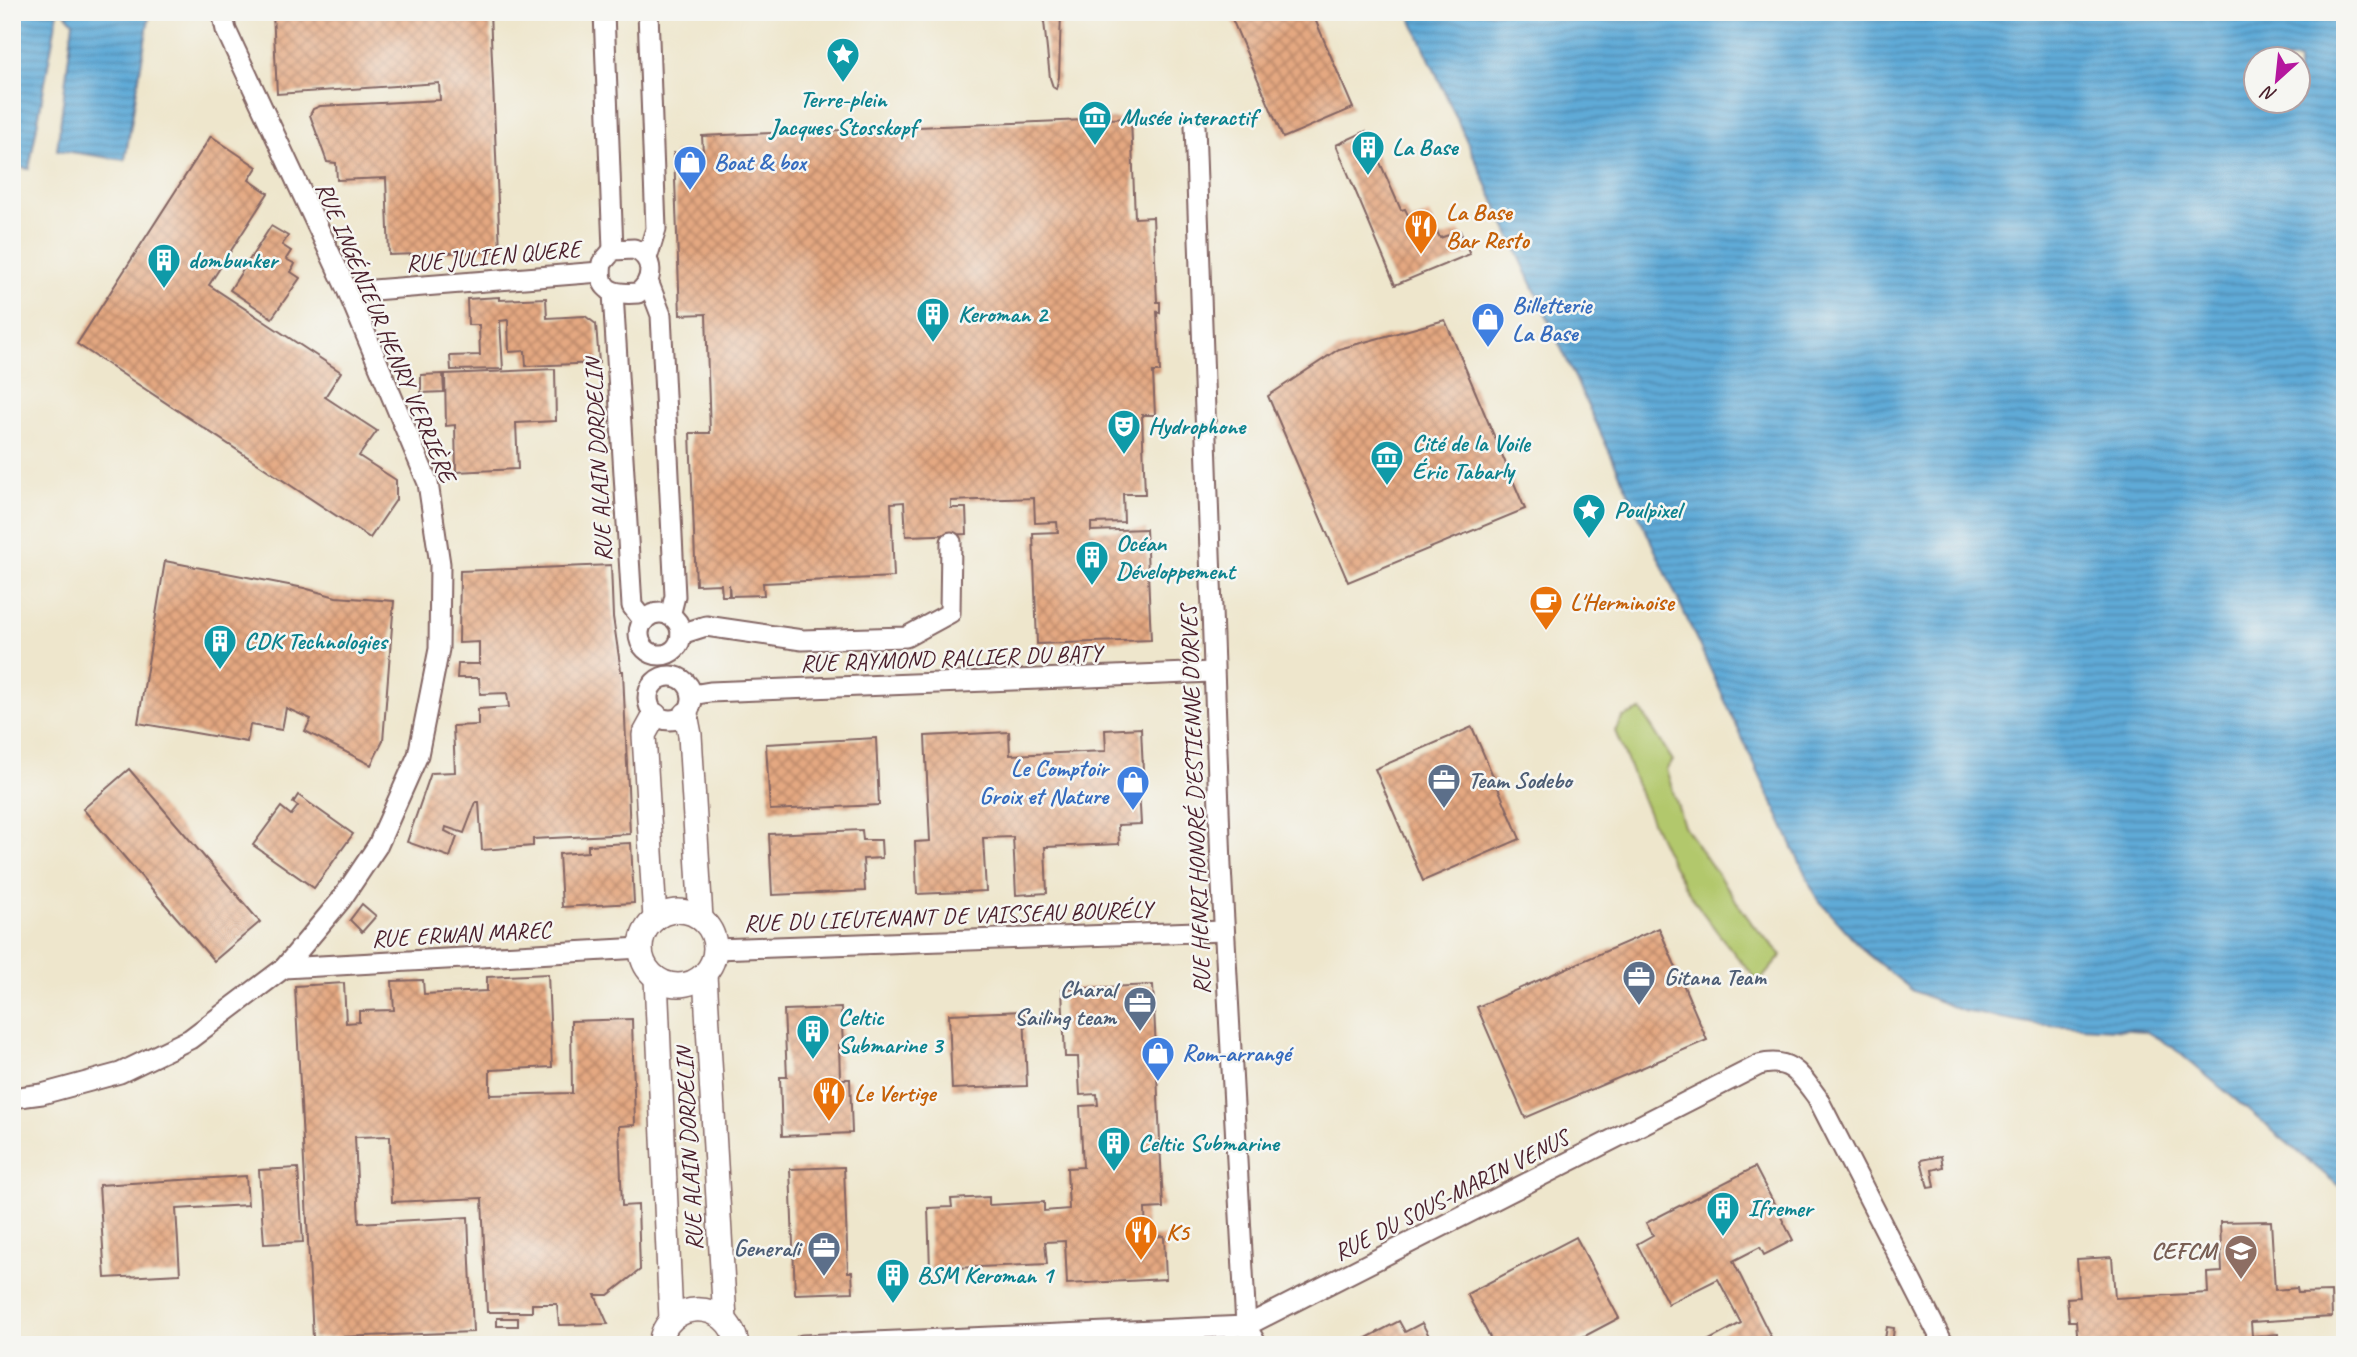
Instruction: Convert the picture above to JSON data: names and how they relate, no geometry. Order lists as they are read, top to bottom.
{
  "streets": {
    "street": [
      "RUE JULIEN QUERE",
      "RUE INGÉNIEUR HENRY VERRIÈRE",
      "RUE ALAIN DORDELIN",
      "RUE RAYMOND RALLIER DU BATY",
      "RUE HENRI HONORÉ D'ESTIENNE D'ORVES",
      "RUE DU LIEUTENANT DE VAISSEAU BOURÉLY",
      "RUE ERWAN MAREC",
      "RUE DU SOUS-MARIN VENUS"
    ]
  },
  "crossings": [
    ["RUE JULIEN QUERE", "RUE INGÉNIEUR HENRY VERRIÈRE"],
    ["RUE JULIEN QUERE", "RUE ALAIN DORDELIN"],
    ["RUE INGÉNIEUR HENRY VERRIÈRE", "RUE ERWAN MAREC"],
    ["RUE ALAIN DORDELIN", "RUE DU LIEUTENANT DE VAISSEAU BOURÉLY"],
    ["RUE ALAIN DORDELIN", "RUE ERWAN MAREC"],
    ["RUE RAYMOND RALLIER DU BATY", "RUE HENRI HONORÉ D'ESTIENNE D'ORVES"],
    ["RUE HENRI HONORÉ D'ESTIENNE D'ORVES", "RUE DU LIEUTENANT DE VAISSEAU BOURÉLY"],
    ["RUE HENRI HONORÉ D'ESTIENNE D'ORVES", "RUE DU SOUS-MARIN VENUS"],
    ["RUE DU LIEUTENANT DE VAISSEAU BOURÉLY", "RUE ERWAN MAREC"]
  ],
  "places": {
    "place": ["Terre-plein Jacques Stosskopf", "Poulpixel"],
    "museum": ["Musée interactif", "Cité de la Voile Éric Tabarly"],
    "building": [
      "La Base",
      "dombunker",
      "Keroman 2",
      "Océan Développement",
      "CDK Technologies",
      "Celtic Submarine 3",
      "Celtic Submarine",
      "Ifremer",
      "BSM Keroman 1"
    ],
    "shop": [
      "Boat & box",
      "Billetterie La Base",
      "Le Comptoir Groix et Nature",
      "Rom-arrangé"
    ],
    "restaurant": ["La Base Bar Resto", "Le Vertige", "K5"],
    "theatre": ["Hydrophone"],
    "cafe": ["L'Herminoise"],
    "office": [
      "Team Sodebo",
      "Gitana Team",
      "Charal Sailing team",
      "Generali"
    ],
    "school or university": ["CEFCM"]
  },
  "north": "bottom left"
}
